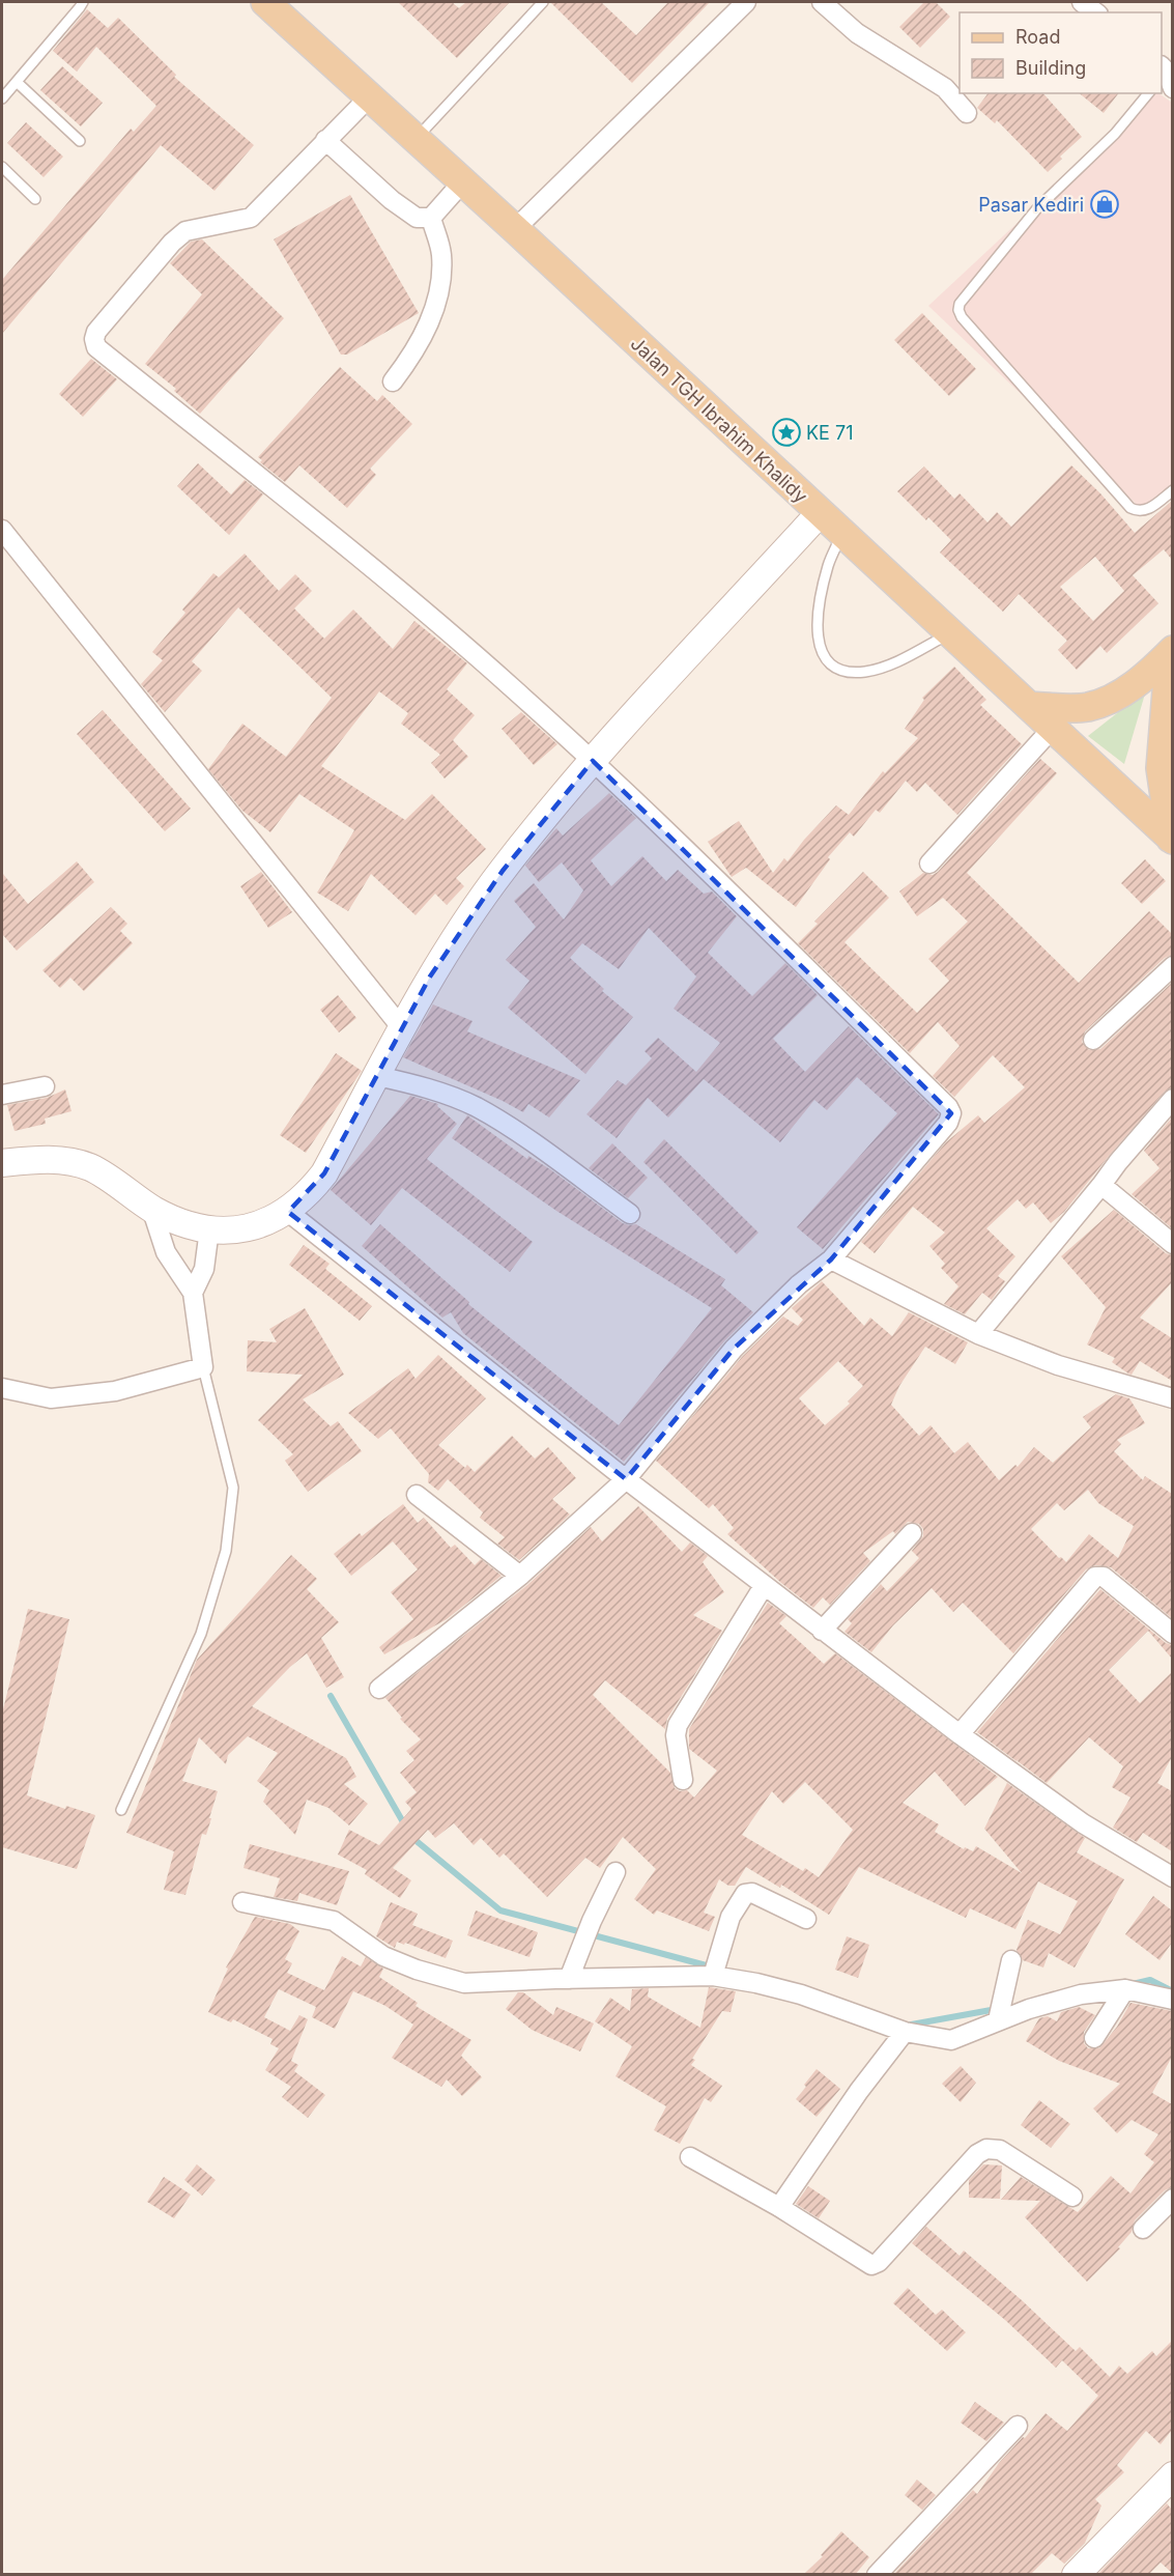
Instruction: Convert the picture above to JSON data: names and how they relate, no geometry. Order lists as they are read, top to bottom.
{
  "streets": {
    "main road": ["Jalan TGH Ibrahim Khalidy"]
  },
  "places": {
    "shop": ["Pasar Kediri"],
    "place": ["KE 71"]
  },
  "legend": ["Road", "Building"]
}
